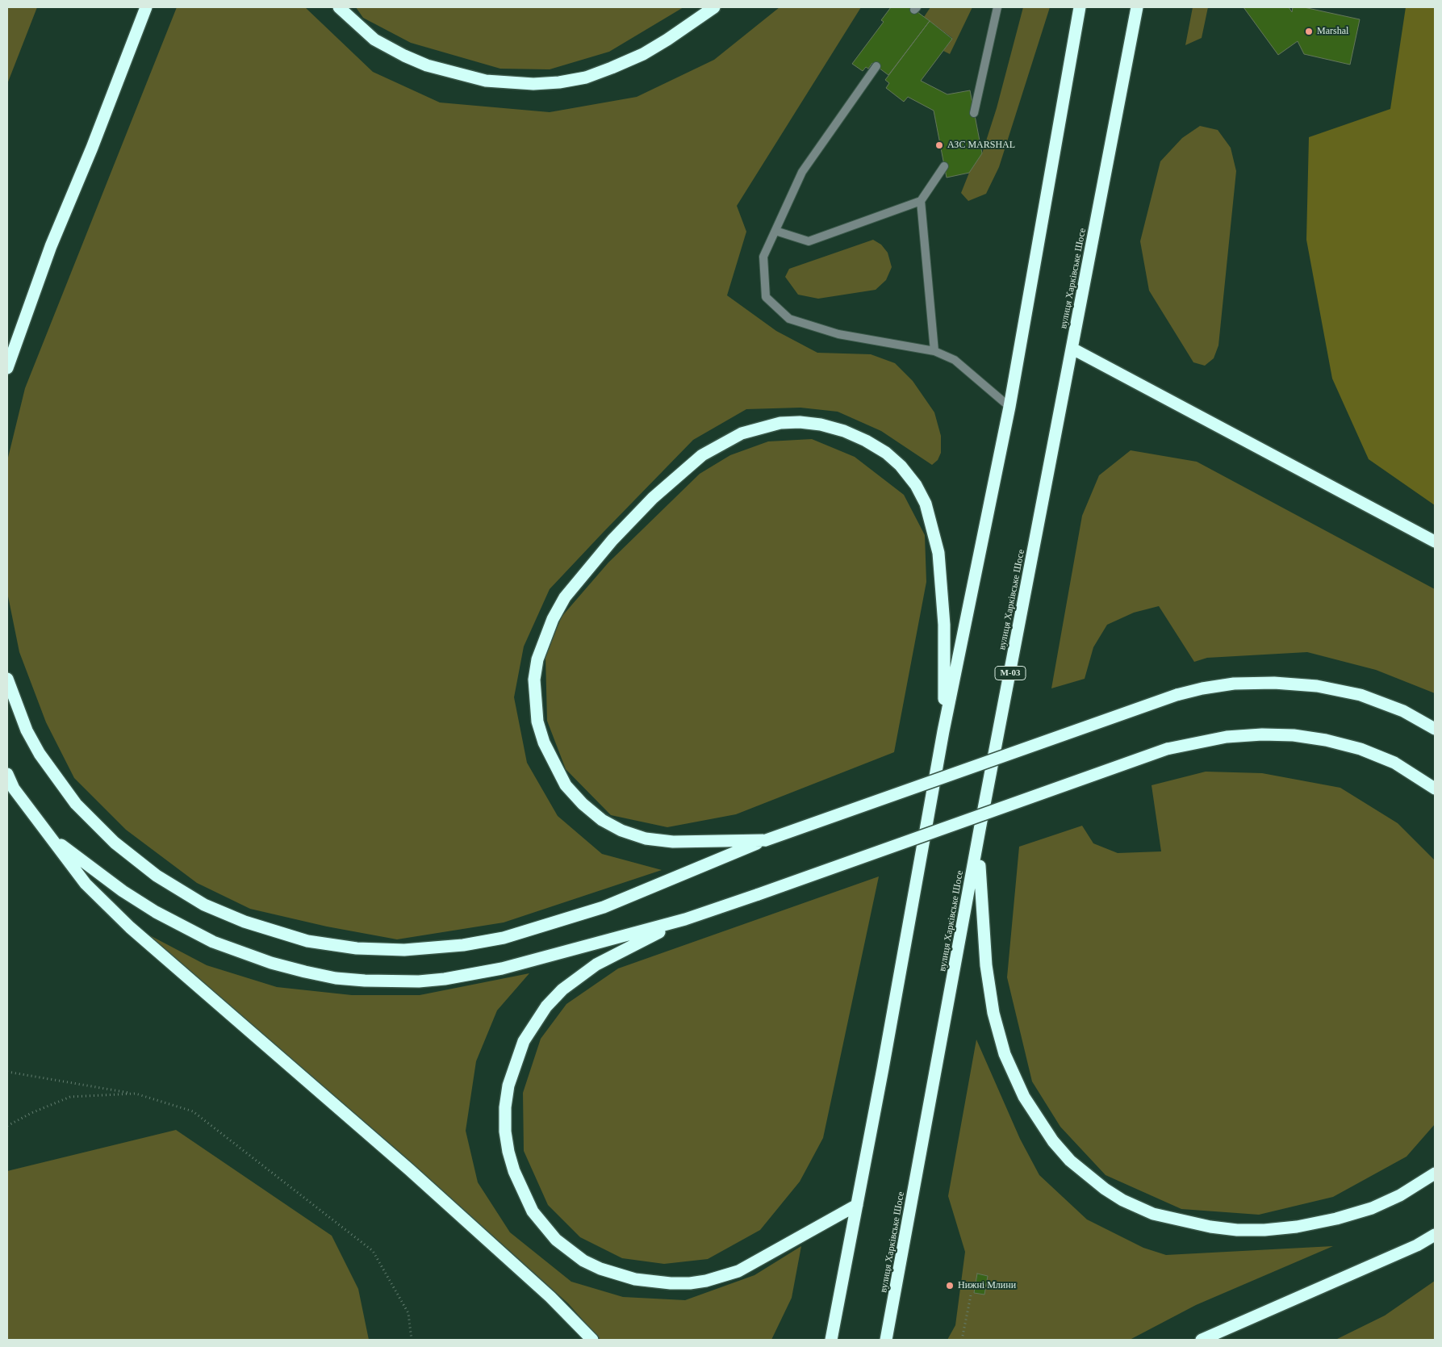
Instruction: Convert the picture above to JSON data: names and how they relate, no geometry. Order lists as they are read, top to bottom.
{
  "streets": {
    "highway": ["вулиця Харківське Шосе", "М-03"]
  },
  "places": ["Marshal", "АЗС MARSHAL", "Нижні Млини"]
}
